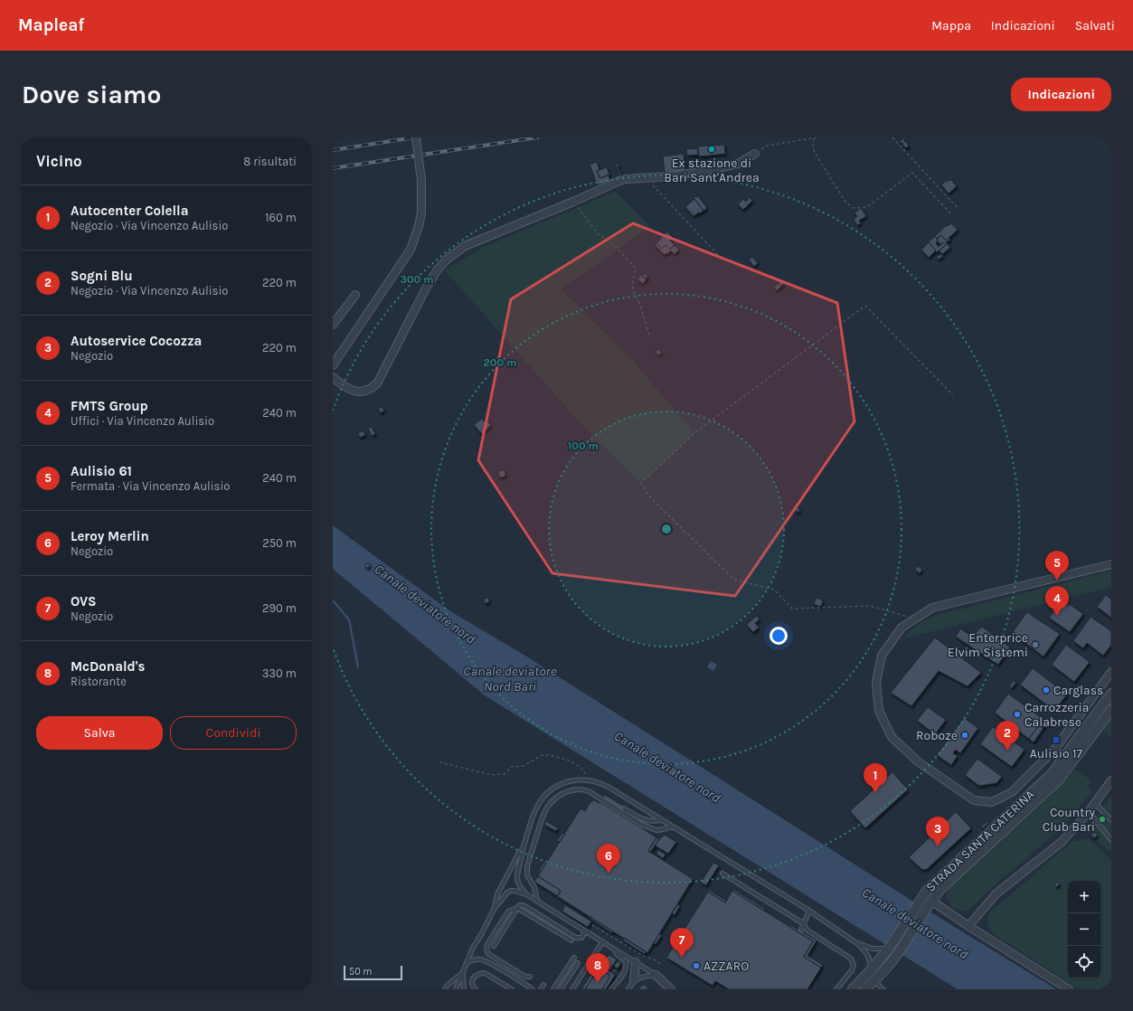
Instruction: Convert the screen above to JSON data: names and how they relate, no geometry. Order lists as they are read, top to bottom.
{
  "streets": {
    "street": ["STRADA SANTA CATERINA"]
  },
  "water": ["Canale deviatore nord", "Canale deviatore Nord Bari"],
  "places": {
    "other": [
      "Ex stazione di Bari Sant'Andrea",
      "Enterprice Elvim Sistemi",
      "Carglass",
      "Carrozzeria Calabrese",
      "Roboze",
      "Country Club Bari",
      "AZZARO"
    ],
    "transit": ["Aulisio 17"]
  },
  "scale_bar": "50 m",
  "page": {
    "header": "Mapleaf",
    "nav": ["Mappa", "Indicazioni", "Salvati"],
    "buttons": [
      "Indicazioni",
      ["Salva", "Condividi"]
    ],
    "title": "Dove siamo",
    "heading": ["Vicino", "8 risultati"],
    "list": [
      {
        "mark": "1",
        "name": "Autocenter Colella",
        "note": "Negozio · Via Vincenzo Aulisio",
        "value": "160 m"
      },
      {
        "mark": "2",
        "name": "Sogni Blu",
        "note": "Negozio · Via Vincenzo Aulisio",
        "value": "220 m"
      },
      {
        "mark": "3",
        "name": "Autoservice Cocozza",
        "note": "Negozio",
        "value": "220 m"
      },
      {
        "mark": "4",
        "name": "FMTS Group",
        "note": "Uffici · Via Vincenzo Aulisio",
        "value": "240 m"
      },
      {
        "mark": "5",
        "name": "Aulisio 61",
        "note": "Fermata · Via Vincenzo Aulisio",
        "value": "240 m"
      },
      {
        "mark": "6",
        "name": "Leroy Merlin",
        "note": "Negozio",
        "value": "250 m"
      },
      {
        "mark": "7",
        "name": "OVS",
        "note": "Negozio",
        "value": "290 m"
      },
      {
        "mark": "8",
        "name": "McDonald's",
        "note": "Ristorante",
        "value": "330 m"
      }
    ],
    "pins": [
      "5",
      "4",
      "2",
      "1",
      "3",
      "6",
      "7",
      "8"
    ],
    "map_buttons": ["+", "−"],
    "scale": "50 m"
  },
  "rings": ["300 m", "200 m", "100 m"]
}
